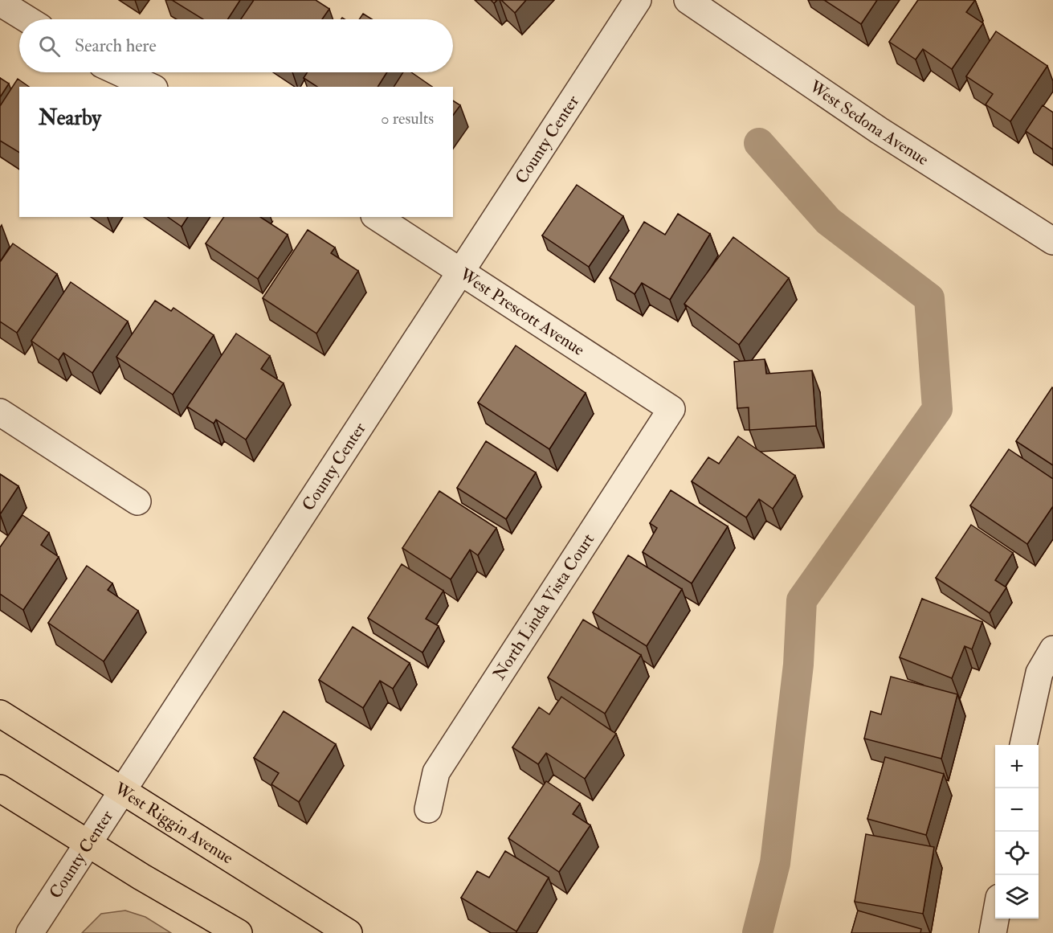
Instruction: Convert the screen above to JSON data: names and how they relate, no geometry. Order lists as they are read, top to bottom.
{
  "streets": {
    "main road": ["West Riggin Avenue"],
    "street": [
      "West Sedona Avenue",
      "County Center",
      "West Prescott Avenue",
      "North Linda Vista Court"
    ]
  },
  "crossings": [
    ["County Center", "West Prescott Avenue"],
    ["County Center", "West Riggin Avenue"],
    ["West Prescott Avenue", "North Linda Vista Court"]
  ],
  "page": {
    "search": "Search here",
    "heading": ["Nearby", "0 results"],
    "map_buttons": ["+", "−"]
  }
}
